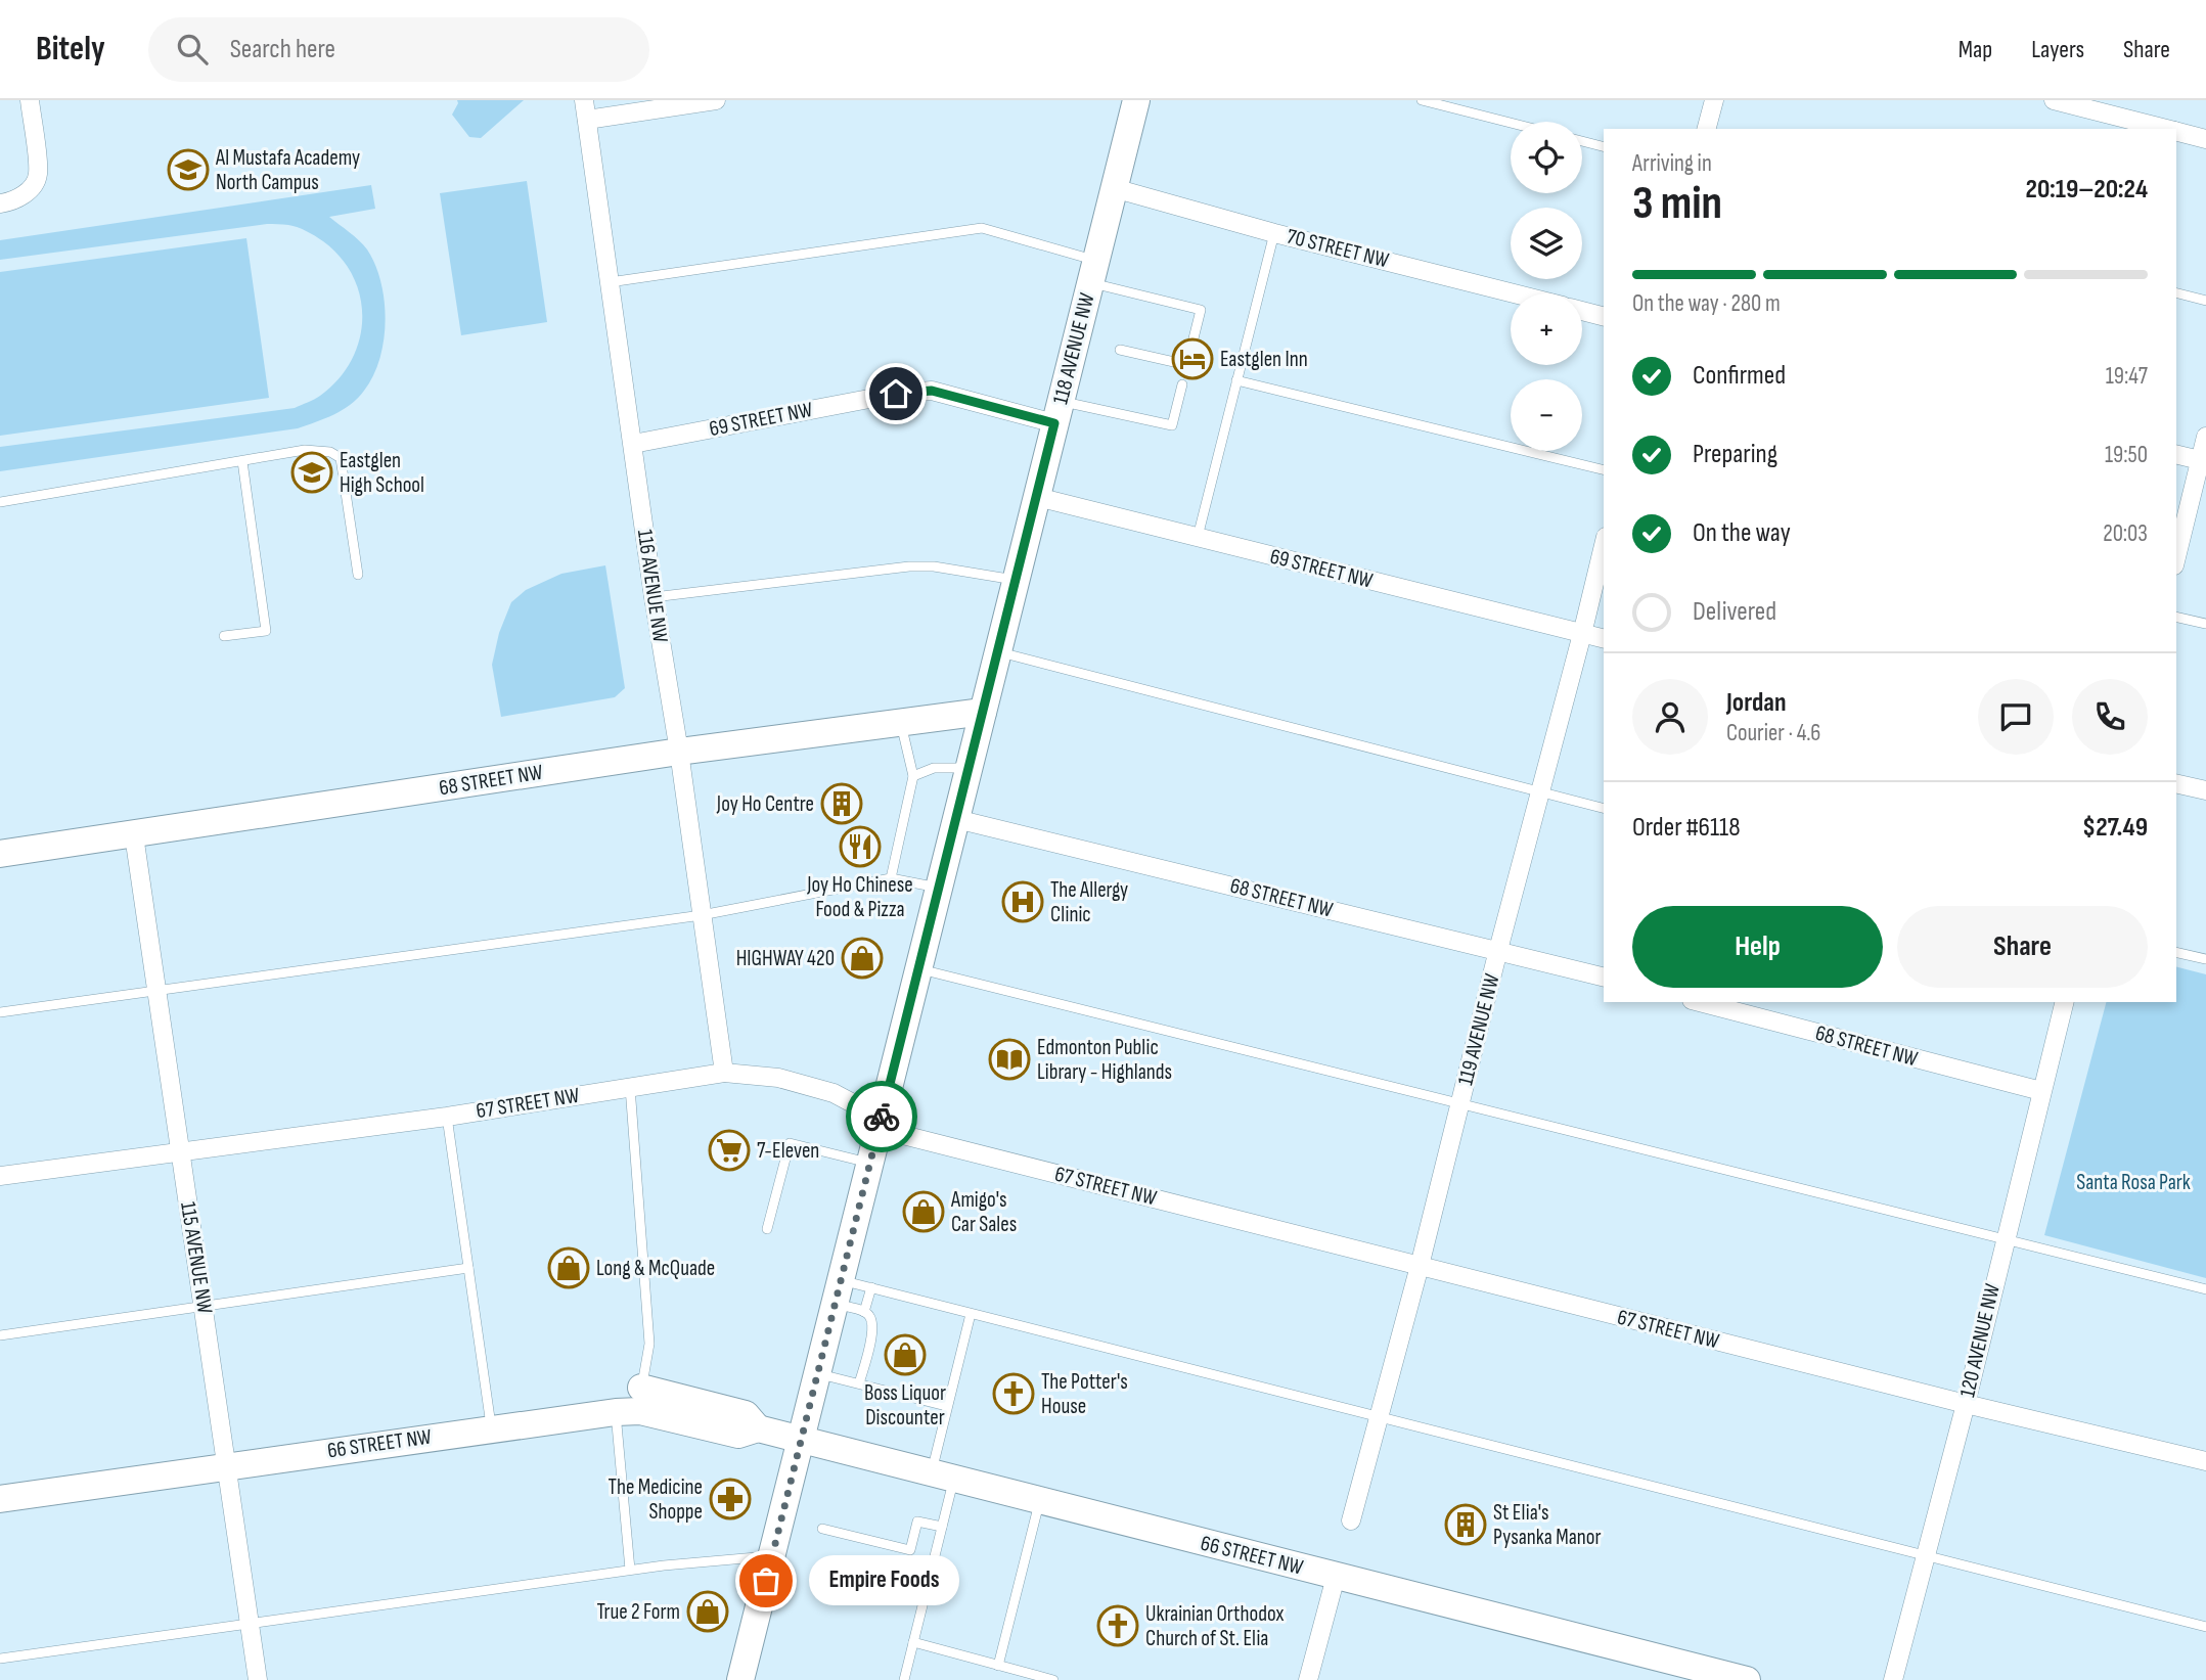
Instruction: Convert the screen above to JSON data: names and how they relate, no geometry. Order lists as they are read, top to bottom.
{
  "streets": {
    "main road": ["118 AVENUE NW", "68 STREET NW", "66 STREET NW"],
    "street": [
      "70 STREET NW",
      "69 STREET NW",
      "116 AVENUE NW",
      "119 AVENUE NW",
      "67 STREET NW",
      "115 AVENUE NW",
      "120 AVENUE NW"
    ]
  },
  "crossings": [
    ["70 STREET NW", "118 AVENUE NW"],
    ["118 AVENUE NW", "69 STREET NW"],
    ["118 AVENUE NW", "68 STREET NW"],
    ["118 AVENUE NW", "67 STREET NW"],
    ["118 AVENUE NW", "66 STREET NW"],
    ["69 STREET NW", "116 AVENUE NW"],
    ["69 STREET NW", "119 AVENUE NW"],
    ["116 AVENUE NW", "68 STREET NW"],
    ["116 AVENUE NW", "67 STREET NW"],
    ["68 STREET NW", "119 AVENUE NW"],
    ["68 STREET NW", "115 AVENUE NW"],
    ["68 STREET NW", "120 AVENUE NW"],
    ["119 AVENUE NW", "67 STREET NW"],
    ["67 STREET NW", "115 AVENUE NW"],
    ["67 STREET NW", "120 AVENUE NW"],
    ["115 AVENUE NW", "66 STREET NW"]
  ],
  "parks": ["Santa Rosa Park"],
  "places": {
    "school or university": ["Al Mustafa Academy North Campus", "Eastglen High School"],
    "hotel": ["Eastglen Inn"],
    "building": ["Joy Ho Centre", "St Elia's Pysanka Manor"],
    "restaurant": ["Joy Ho Chinese Food & Pizza"],
    "hospital": ["The Allergy Clinic"],
    "shop": [
      "HIGHWAY 420",
      "Amigo's Car Sales",
      "Long & McQuade",
      "Boss Liquor Discounter",
      "True 2 Form"
    ],
    "library": ["Edmonton Public Library - Highlands"],
    "supermarket": ["7-Eleven"],
    "church": ["The Potter's House", "Ukrainian Orthodox Church of St. Elia"],
    "pharmacy": ["The Medicine Shoppe"],
    "other": ["Empire Foods"]
  },
  "page": {
    "header": "Bitely",
    "search": "Search here",
    "nav": ["Map", "Layers", "Share"],
    "map_buttons": ["+", "−"],
    "heading": ["3 min", "Arriving in", "20:19–20:24"],
    "panel": [
      "Jordan",
      "Courier · 4.6",
      "Order #6118",
      "$27.49"
    ],
    "bar": "On the way · 280 m",
    "list": [
      ["Confirmed", "19:47"],
      ["Preparing", "19:50"],
      ["On the way", "20:03"],
      "Delivered"
    ],
    "buttons": ["Help", "Share"],
    "bubble": "Empire Foods"
  }
}
